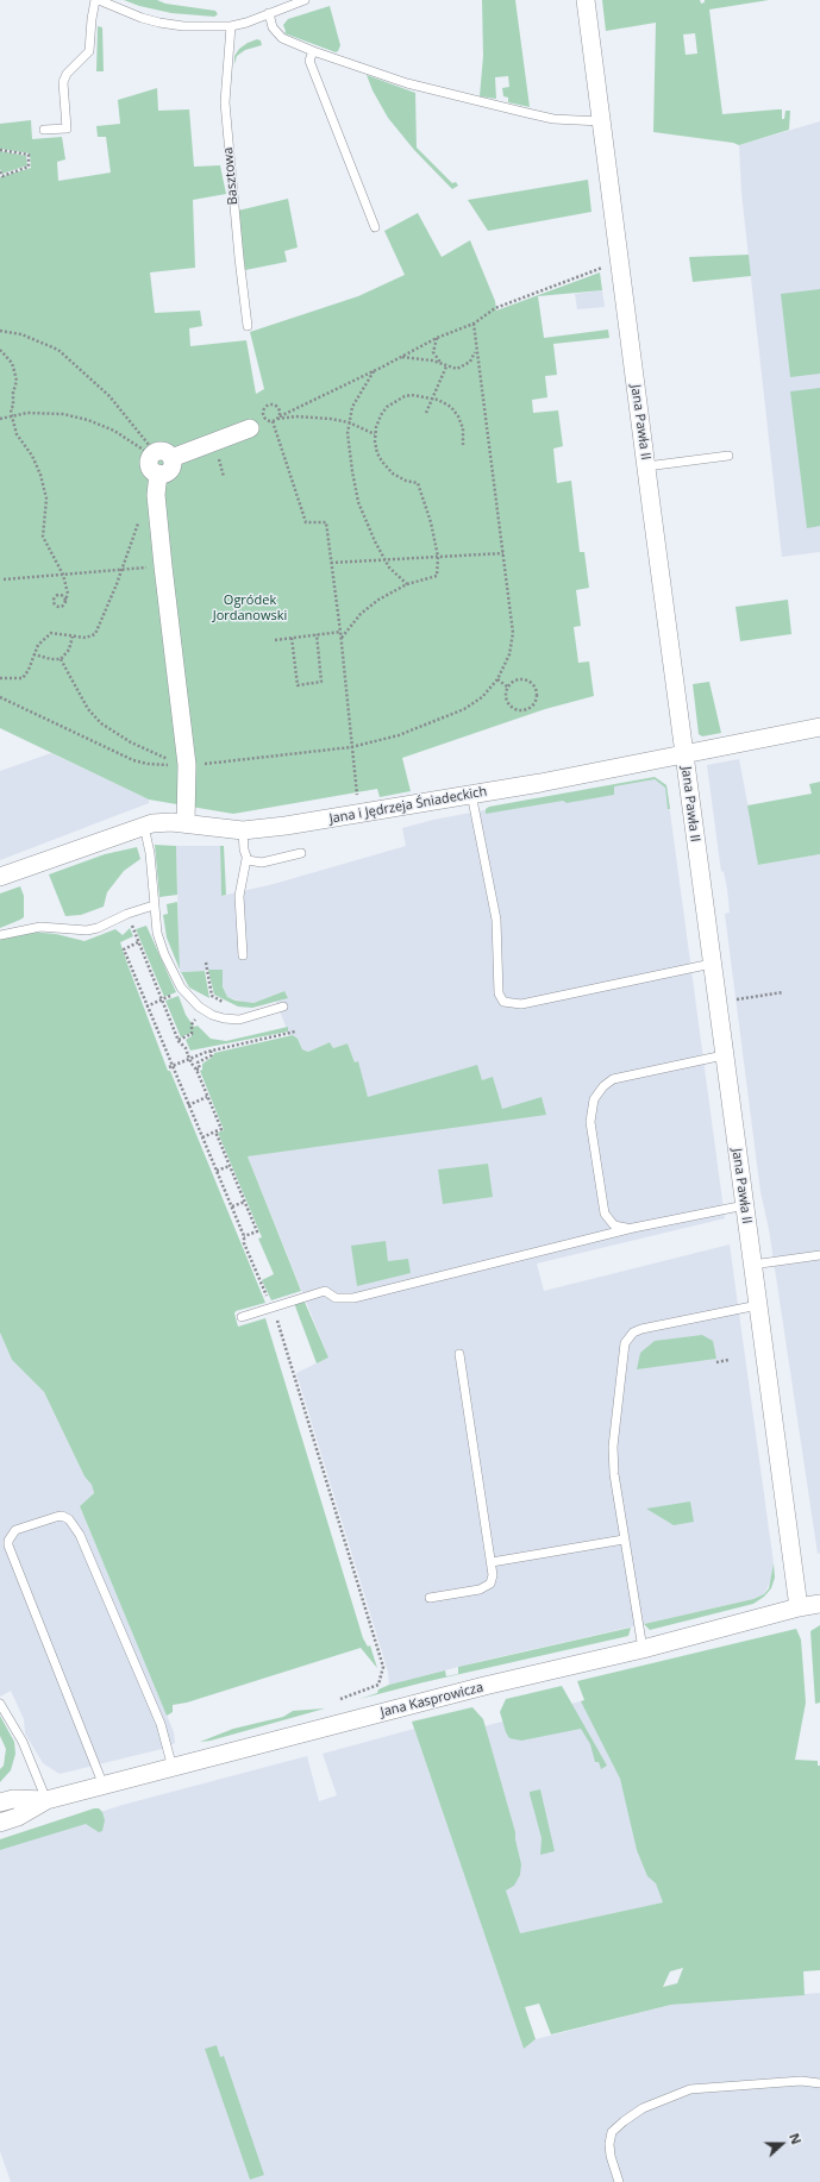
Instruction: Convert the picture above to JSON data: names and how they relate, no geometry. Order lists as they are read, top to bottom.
{
  "streets": {
    "street": ["Jana Pawła II", "Jana i Jędrzeja Śniadeckich", "Jana Kasprowicza"],
    "lane": ["Basztowa"]
  },
  "crossings": [
    ["Jana Pawła II", "Jana i Jędrzeja Śniadeckich"],
    ["Jana Pawła II", "Jana Kasprowicza"]
  ],
  "parks": ["Ogródek Jordanowski"],
  "north": "right"
}
